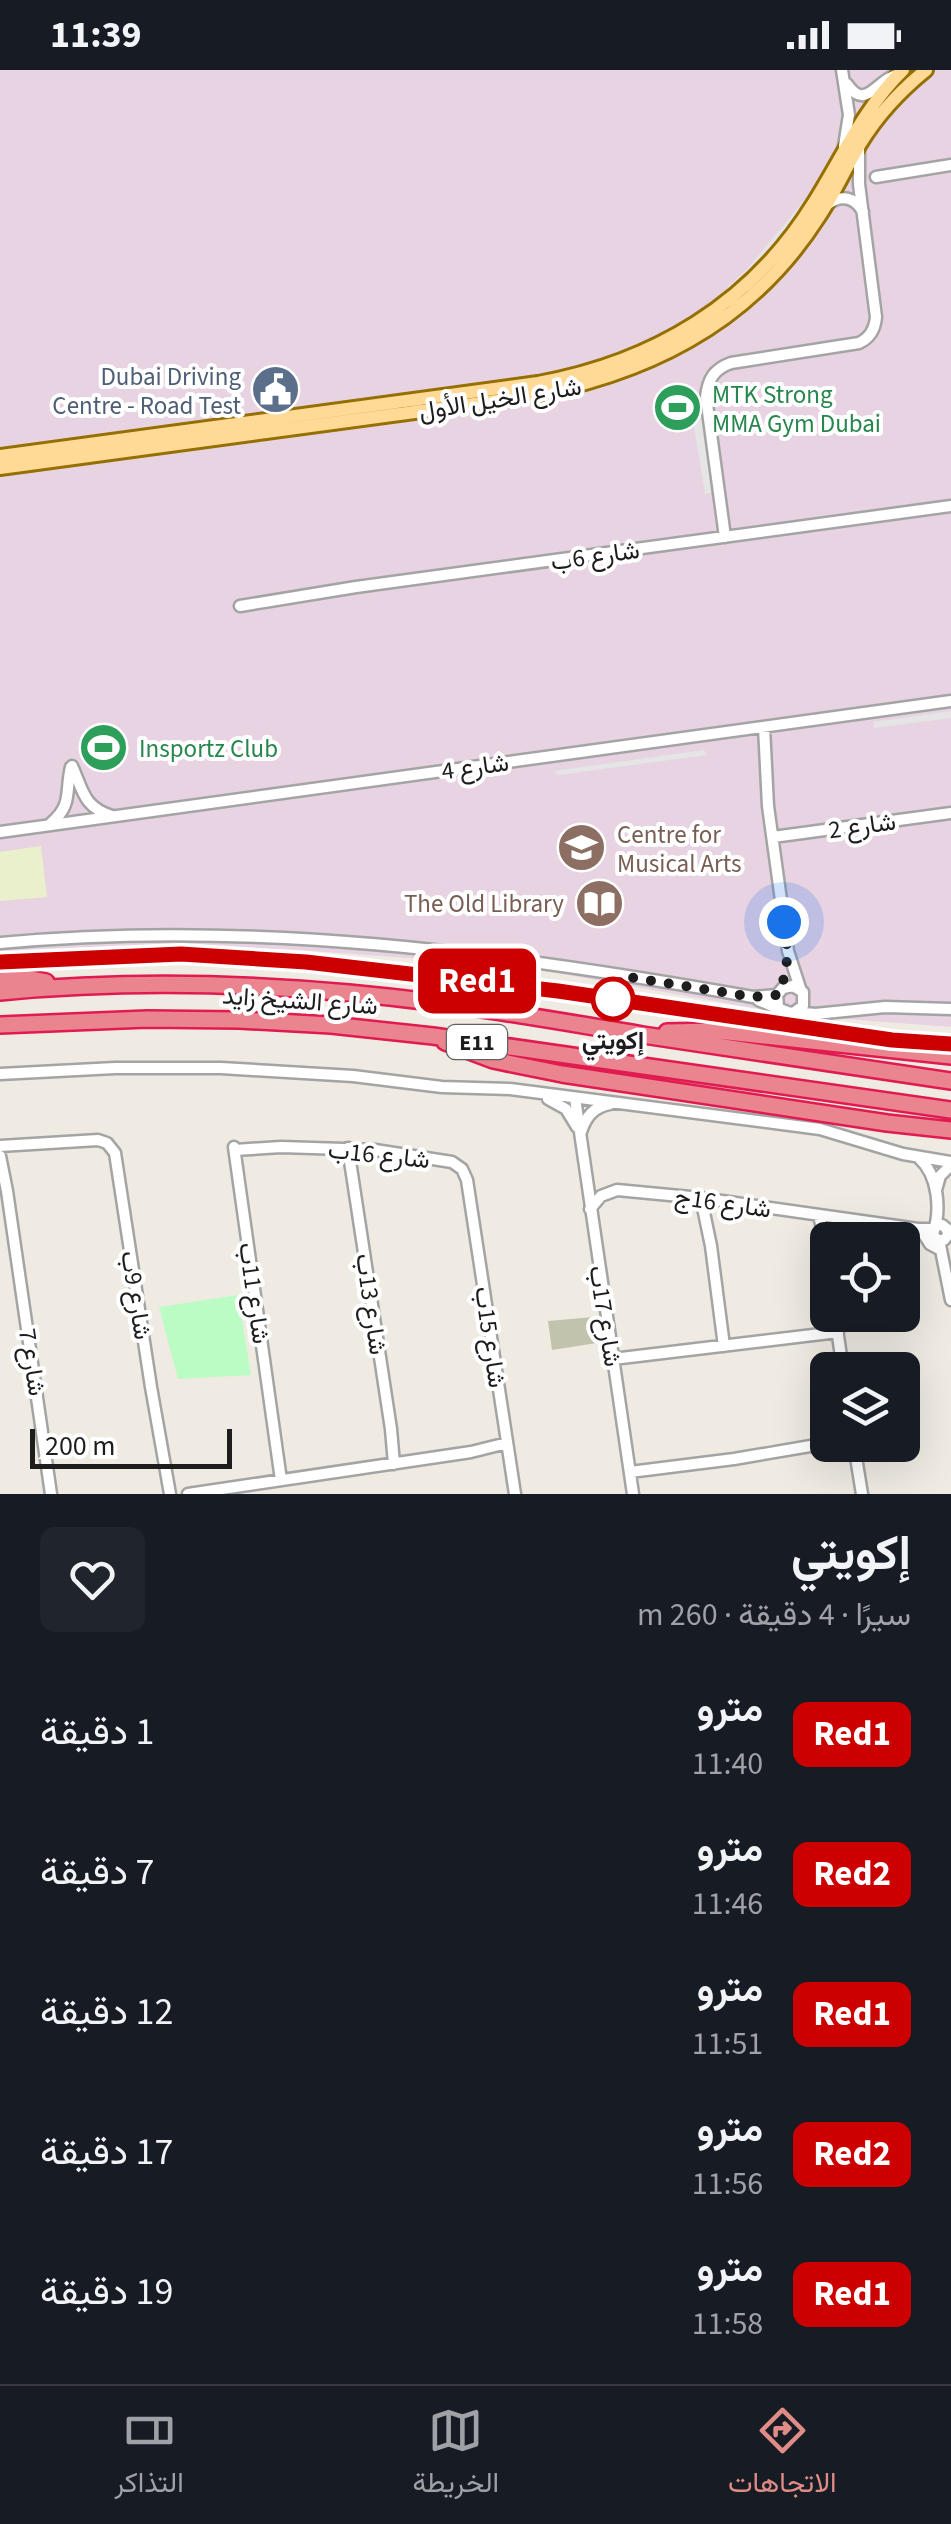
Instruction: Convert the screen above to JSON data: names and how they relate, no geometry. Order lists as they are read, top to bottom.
{
  "streets": {
    "highway": ["شارع الشيخ زايد", "E11"],
    "main road": ["شارع الخيل الأول"],
    "street": [
      "شارع 6ب",
      "شارع 4",
      "شارع 2",
      "شارع 16ب",
      "شارع 16ج",
      "شارع 11ب",
      "شارع 9ب",
      "شارع 13ب",
      "شارع 17ب",
      "شارع 15ب",
      "شارع 7"
    ]
  },
  "crossings": [
    ["شارع 16ب", "شارع 11ب"],
    ["شارع 16ب", "شارع 13ب"],
    ["شارع 16ب", "شارع 15ب"],
    ["شارع 16ج", "شارع 17ب"],
    ["شارع 9ب", "شارع 7"]
  ],
  "places": {
    "public building": ["Dubai Driving Centre - Road Test"],
    "sports": ["MTK Strong MMA Gym Dubai", "Insportz Club"],
    "school or university": ["Centre for Musical Arts"],
    "library": ["The Old Library"],
    "other": ["إكويتي"]
  },
  "lines": ["metro line Red1"],
  "scale_bar": "200 m",
  "page": {
    "status": "11:39",
    "on_map": "Red1",
    "scale": "200 m",
    "heading": ["إكويتي", "سيرًا · 4 دقيقة · 260 m"],
    "list": [
      {
        "mark": "Red1",
        "name": "مترو",
        "note": "11:40",
        "value": "1 دقيقة"
      },
      {
        "mark": "Red2",
        "name": "مترو",
        "note": "11:46",
        "value": "7 دقيقة"
      },
      {
        "mark": "Red1",
        "name": "مترو",
        "note": "11:51",
        "value": "12 دقيقة"
      },
      {
        "mark": "Red2",
        "name": "مترو",
        "note": "11:56",
        "value": "17 دقيقة"
      },
      {
        "mark": "Red1",
        "name": "مترو",
        "note": "11:58",
        "value": "19 دقيقة"
      }
    ],
    "tabs": ["الاتجاهات", "الخريطة", "التذاكر"]
  }
}
